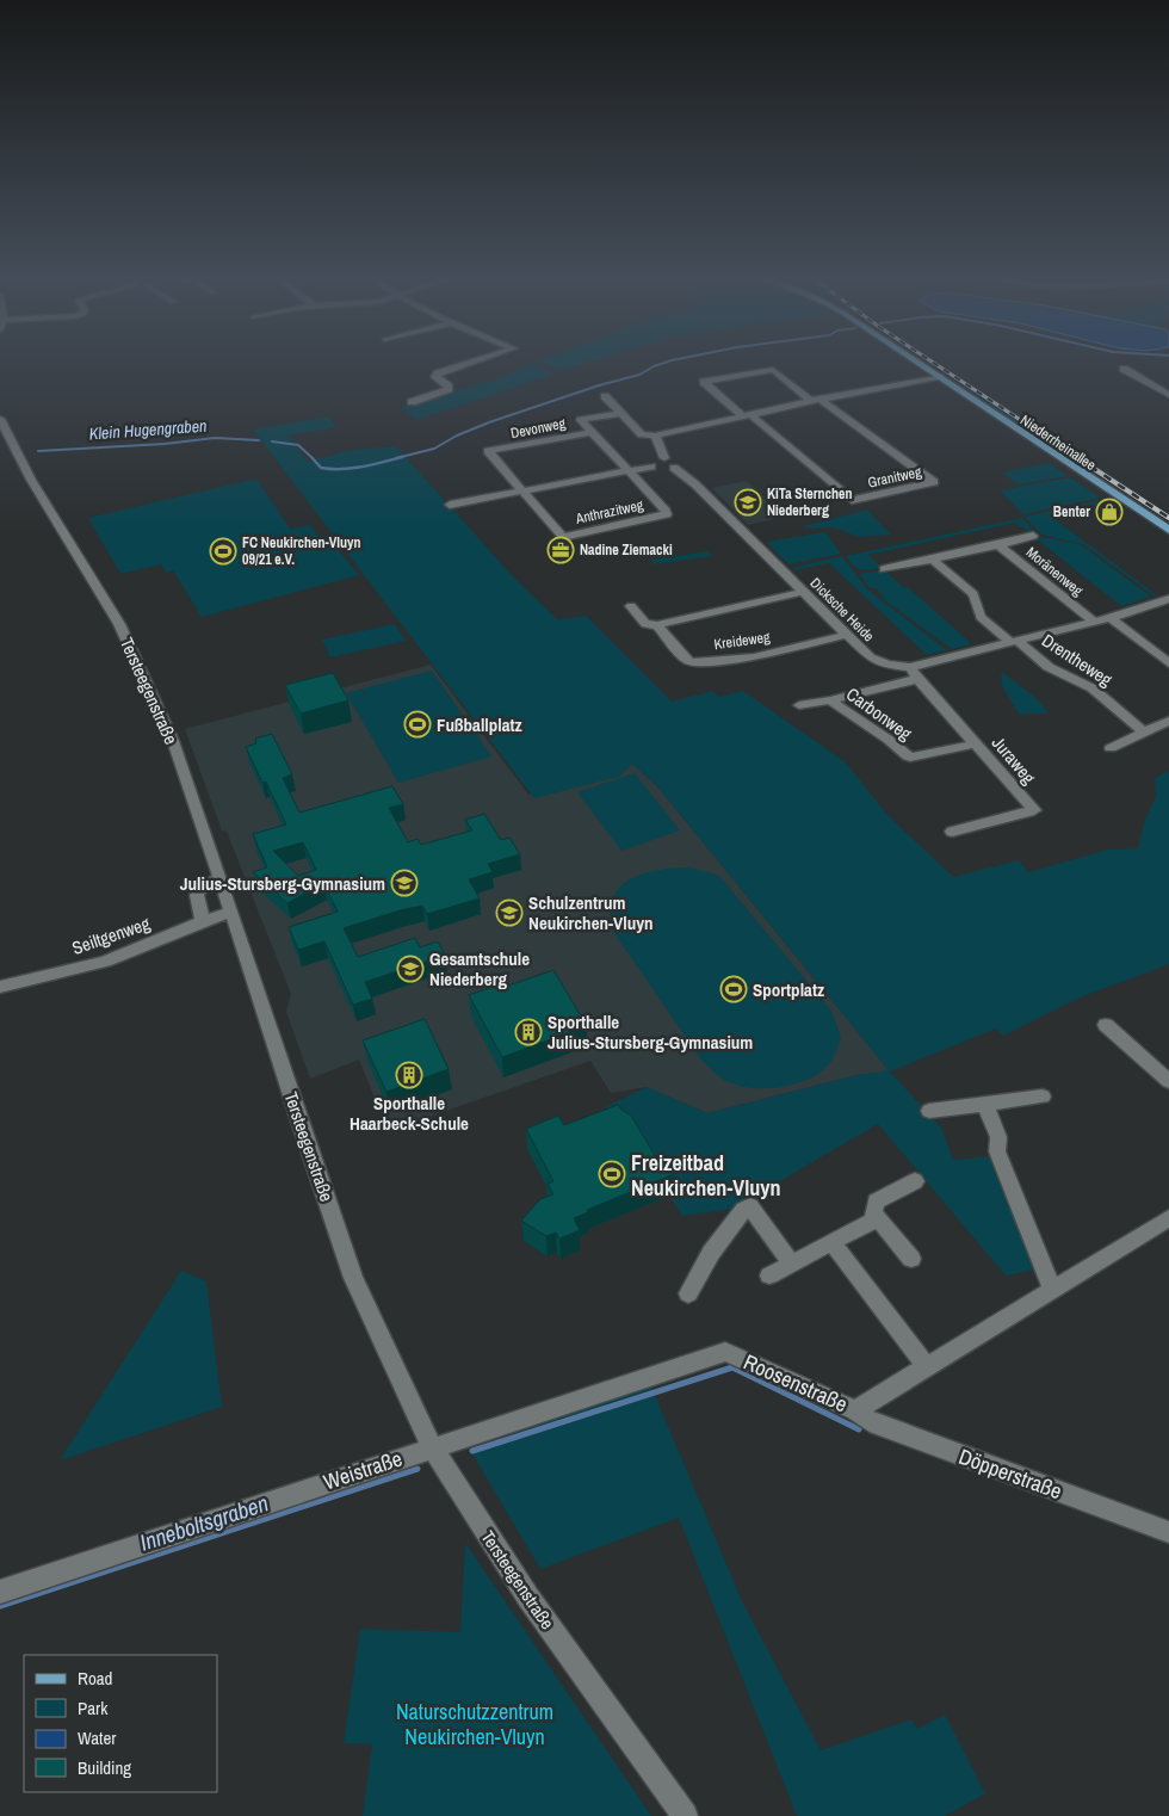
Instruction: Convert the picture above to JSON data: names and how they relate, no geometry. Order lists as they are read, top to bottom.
{
  "streets": {
    "main road": ["Niederrheinallee"],
    "street": [
      "Devonweg",
      "Granitweg",
      "Anthrazitweg",
      "Moränenweg",
      "Dicksche Heide",
      "Kreideweg",
      "Drentheweg",
      "Tersteegenstraße",
      "Carbonweg",
      "Juraweg",
      "Seiltgenweg",
      "Roosenstraße",
      "Weistraße",
      "Döpperstraße"
    ]
  },
  "crossings": [
    ["Devonweg", "Anthrazitweg"],
    ["Moränenweg", "Dicksche Heide"],
    ["Dicksche Heide", "Kreideweg"],
    ["Dicksche Heide", "Drentheweg"],
    ["Dicksche Heide", "Carbonweg"],
    ["Dicksche Heide", "Juraweg"],
    ["Tersteegenstraße", "Seiltgenweg"],
    ["Tersteegenstraße", "Weistraße"],
    ["Carbonweg", "Juraweg"],
    ["Roosenstraße", "Weistraße"],
    ["Roosenstraße", "Döpperstraße"]
  ],
  "water": ["Klein Hugengraben", "Inneboltsgraben"],
  "parks": ["Naturschutzzentrum Neukirchen-Vluyn"],
  "places": {
    "school or university": [
      "KiTa Sternchen Niederberg",
      "Julius-Stursberg-Gymnasium",
      "Schulzentrum Neukirchen-Vluyn",
      "Gesamtschule Niederberg"
    ],
    "shop": ["Benter"],
    "office": ["Nadine Ziemacki"],
    "sports": [
      "FC Neukirchen-Vluyn 09/21 e.V.",
      "Fußballplatz",
      "Sportplatz",
      "Freizeitbad Neukirchen-Vluyn"
    ],
    "building": ["Sporthalle Julius-Stursberg-Gymnasium", "Sporthalle Haarbeck-Schule"]
  },
  "legend": [
    "Road",
    "Park",
    "Water",
    "Building"
  ]
}
